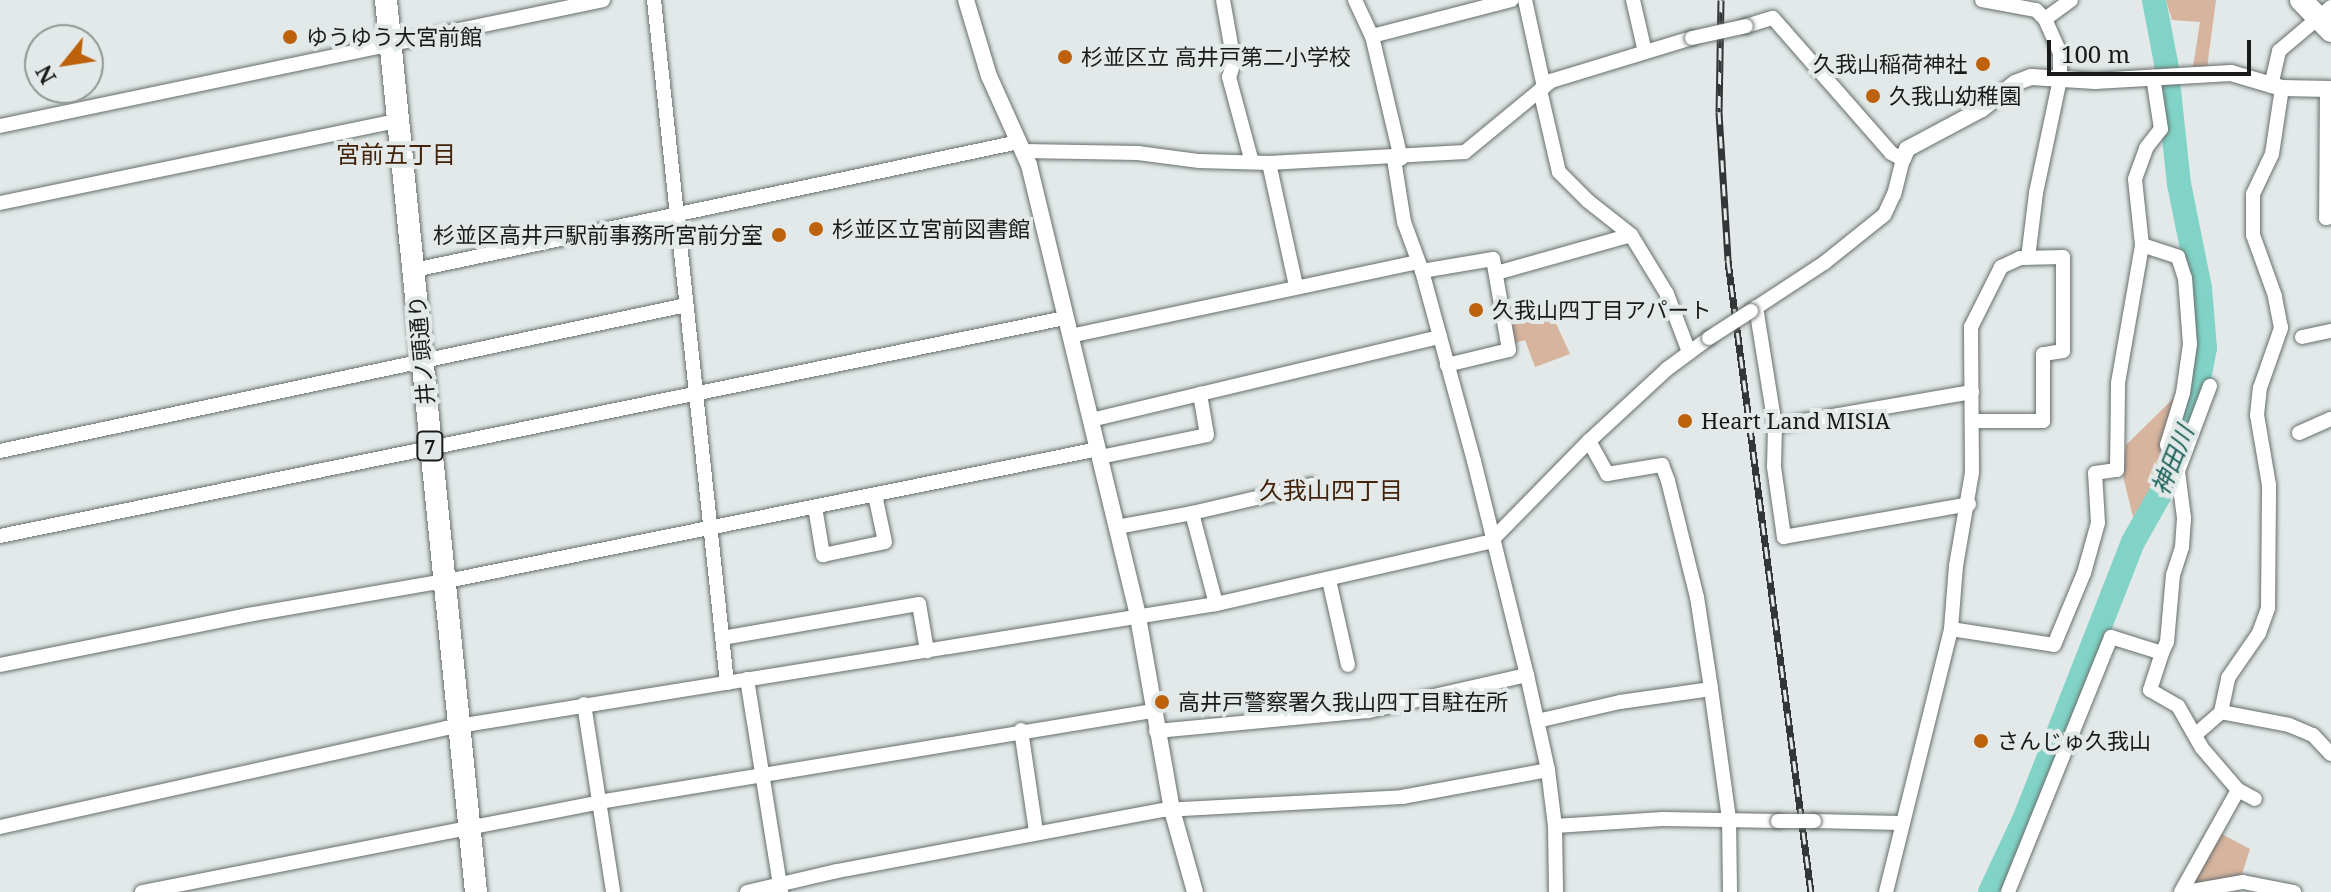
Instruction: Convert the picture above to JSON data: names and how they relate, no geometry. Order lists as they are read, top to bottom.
{
  "streets": {
    "main road": ["井ノ頭通り", "7"]
  },
  "districts": ["宮前五丁目", "久我山四丁目"],
  "water": ["神田川"],
  "places": [
    "ゆうゆう大宮前館",
    "杉並区立 高井戸第二小学校",
    "久我山稲荷神社",
    "久我山幼稚園",
    "杉並区立宮前図書館",
    "杉並区高井戸駅前事務所宮前分室",
    "久我山四丁目アパート",
    "Heart Land MISIA",
    "高井戸警察署久我山四丁目駐在所",
    "さんじゅ久我山"
  ],
  "scale_bar": "100 m",
  "north": "bottom left"
}
